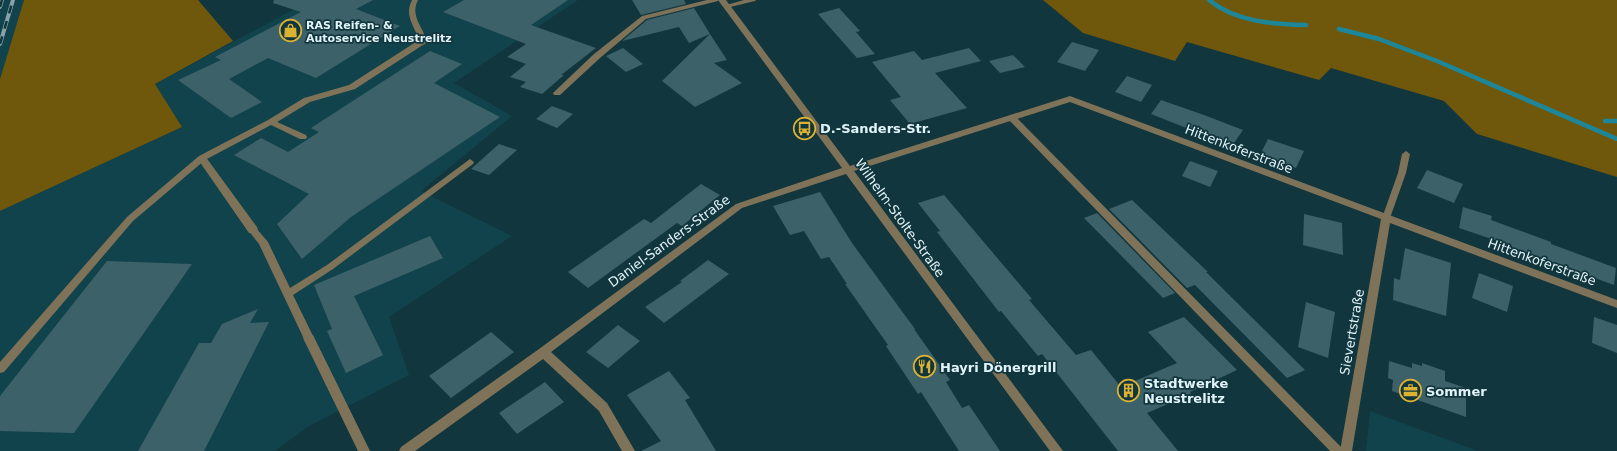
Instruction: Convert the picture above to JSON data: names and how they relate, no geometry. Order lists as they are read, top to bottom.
{
  "streets": {
    "street": [
      "Hittenkoferstraße",
      "Wilhelm-Stolte-Straße",
      "Daniel-Sanders-Straße",
      "Sievertstraße"
    ]
  },
  "crossings": [
    ["Hittenkoferstraße", "Wilhelm-Stolte-Straße"],
    ["Hittenkoferstraße", "Daniel-Sanders-Straße"],
    ["Hittenkoferstraße", "Sievertstraße"],
    ["Wilhelm-Stolte-Straße", "Daniel-Sanders-Straße"]
  ],
  "places": {
    "shop": ["RAS Reifen- & Autoservice Neustrelitz"],
    "bus stop": ["D.-Sanders-Str."],
    "restaurant": ["Hayri Dönergrill"],
    "building": ["Stadtwerke Neustrelitz"],
    "office": ["Sommer"]
  }
}
